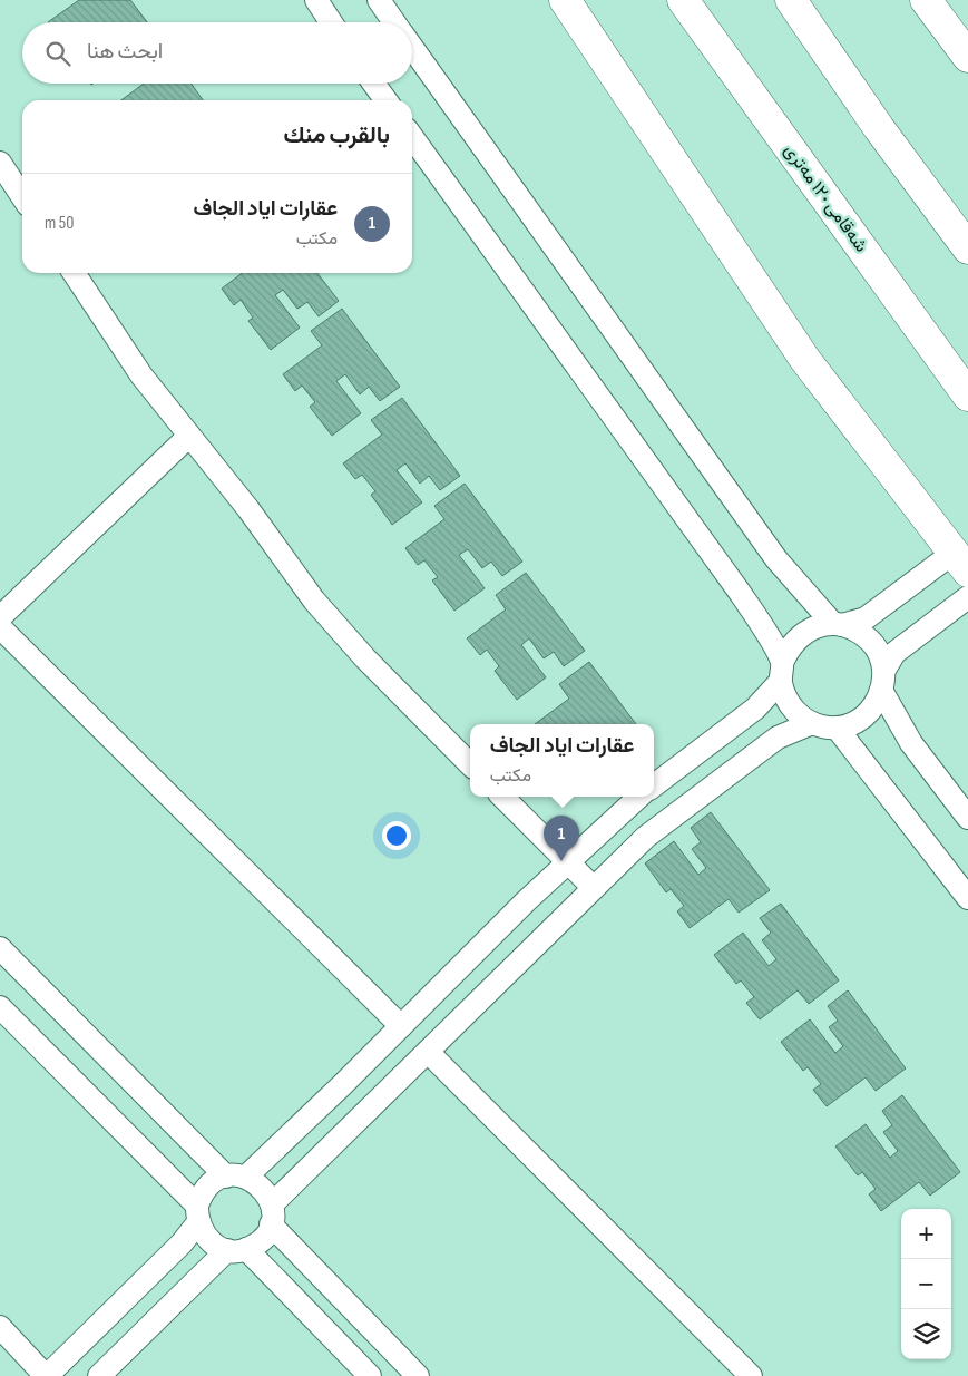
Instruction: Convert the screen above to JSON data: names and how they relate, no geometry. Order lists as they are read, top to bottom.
{
  "streets": {
    "main road": ["شەقامی ١٢٠ مەتری"]
  },
  "page": {
    "search": "ابحث هنا",
    "heading": "بالقرب منك",
    "list": [
      {
        "mark": "1",
        "name": "عقارات اياد الجاف",
        "note": "مكتب",
        "value": "50 m"
      }
    ],
    "popup": ["عقارات اياد الجاف", "مكتب"],
    "pins": "1",
    "map_buttons": ["+", "−"]
  }
}
